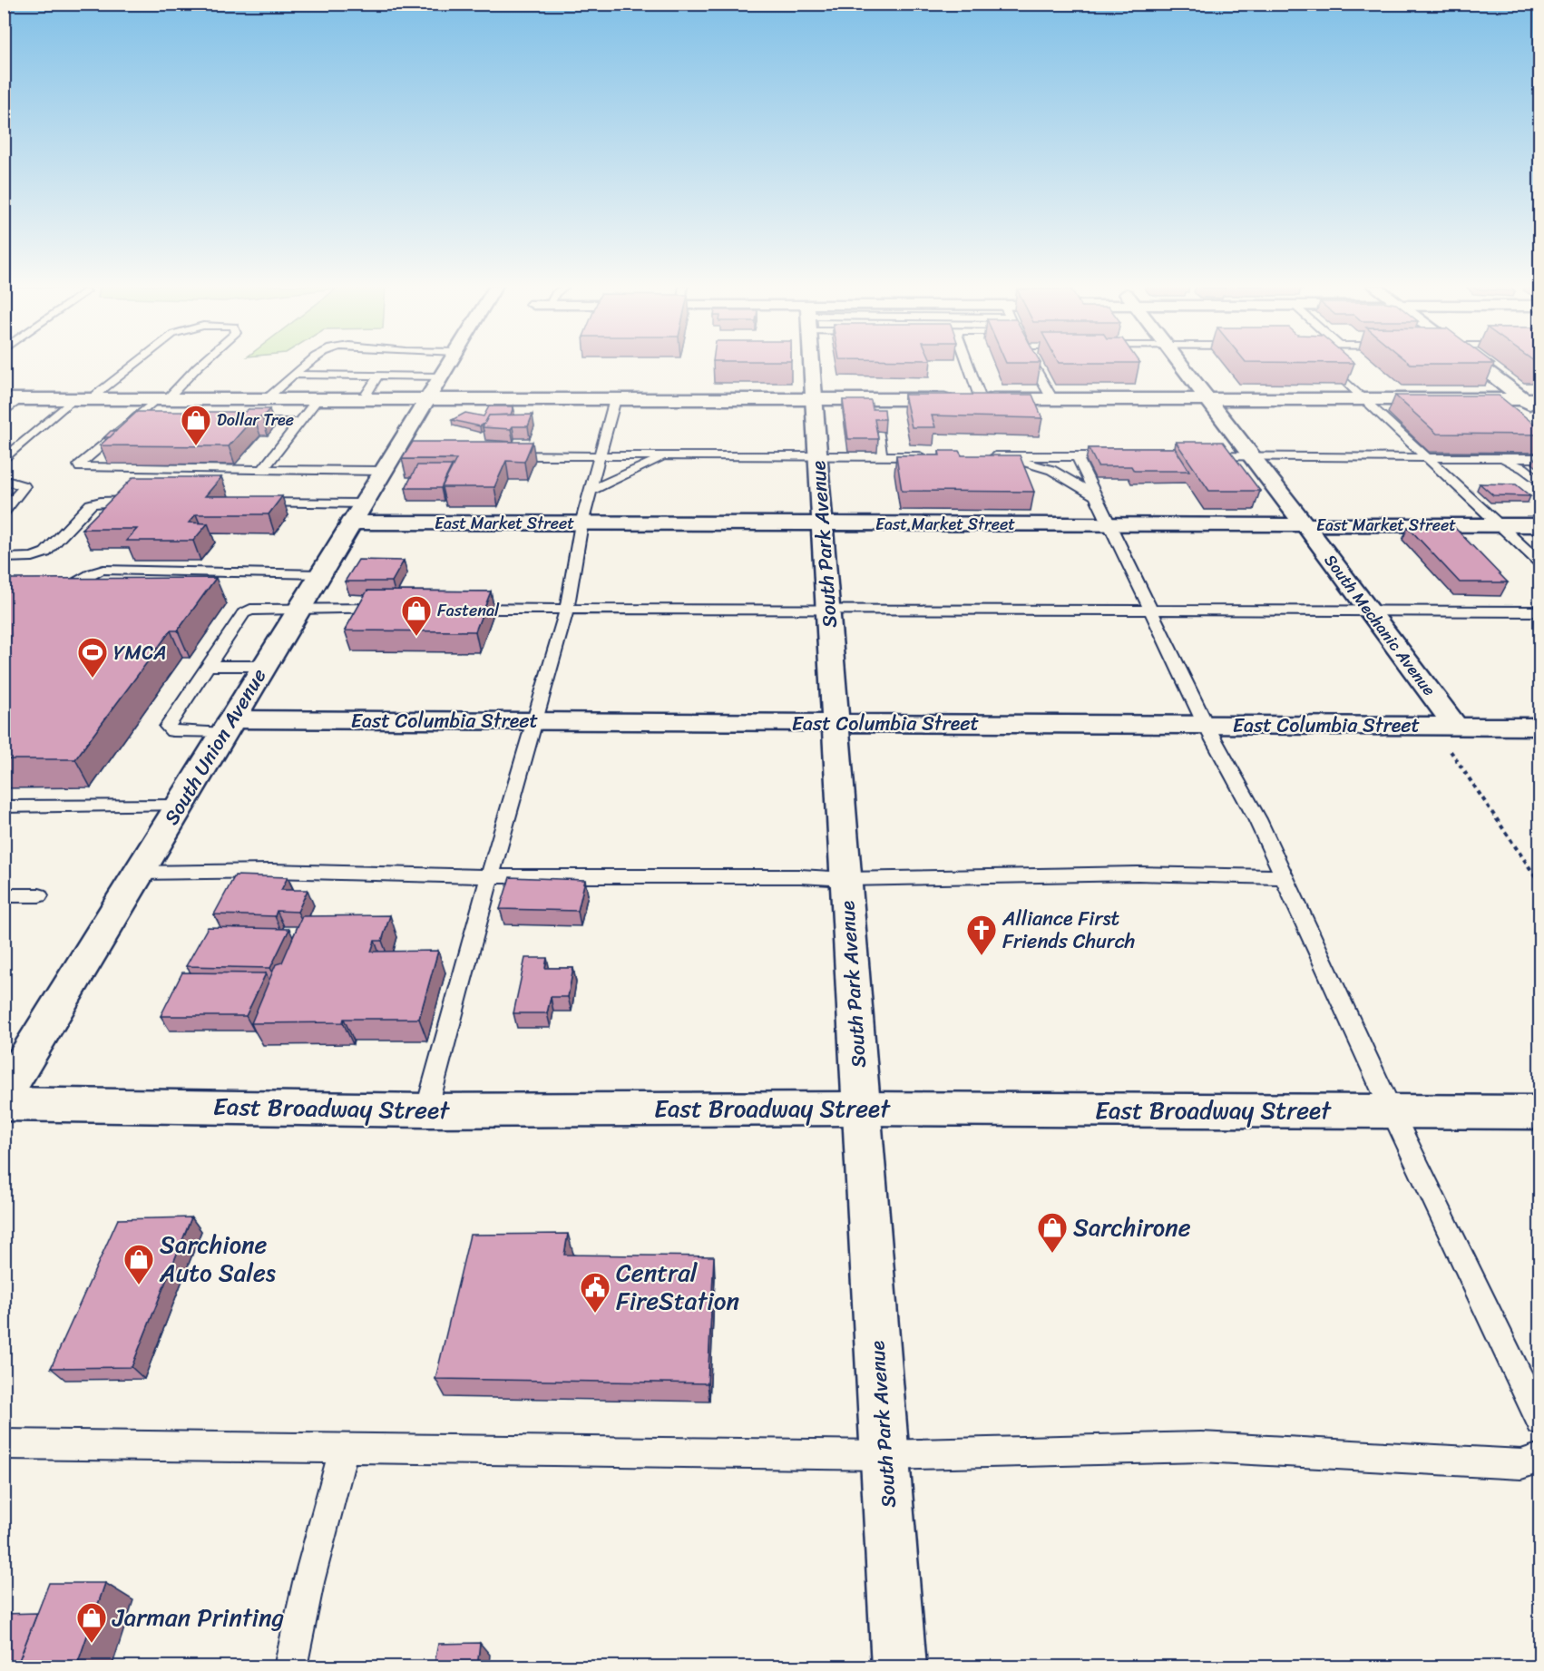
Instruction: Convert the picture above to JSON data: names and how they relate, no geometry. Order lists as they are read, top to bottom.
{
  "streets": {
    "street": [
      "East Market Street",
      "South Park Avenue",
      "South Mechanic Avenue",
      "East Columbia Street",
      "South Union Avenue",
      "East Broadway Street"
    ]
  },
  "crossings": [
    ["East Market Street", "South Park Avenue"],
    ["East Market Street", "South Mechanic Avenue"],
    ["East Market Street", "South Union Avenue"],
    ["South Park Avenue", "East Columbia Street"],
    ["South Park Avenue", "East Broadway Street"],
    ["South Mechanic Avenue", "East Columbia Street"],
    ["East Columbia Street", "South Union Avenue"]
  ],
  "places": {
    "shop": [
      "Dollar Tree",
      "Fastenal",
      "Sarchirone",
      "Sarchione Auto Sales",
      "Jarman Printing"
    ],
    "sports": ["YMCA"],
    "church": ["Alliance First Friends Church"],
    "public building": ["Central FireStation"]
  }
}
